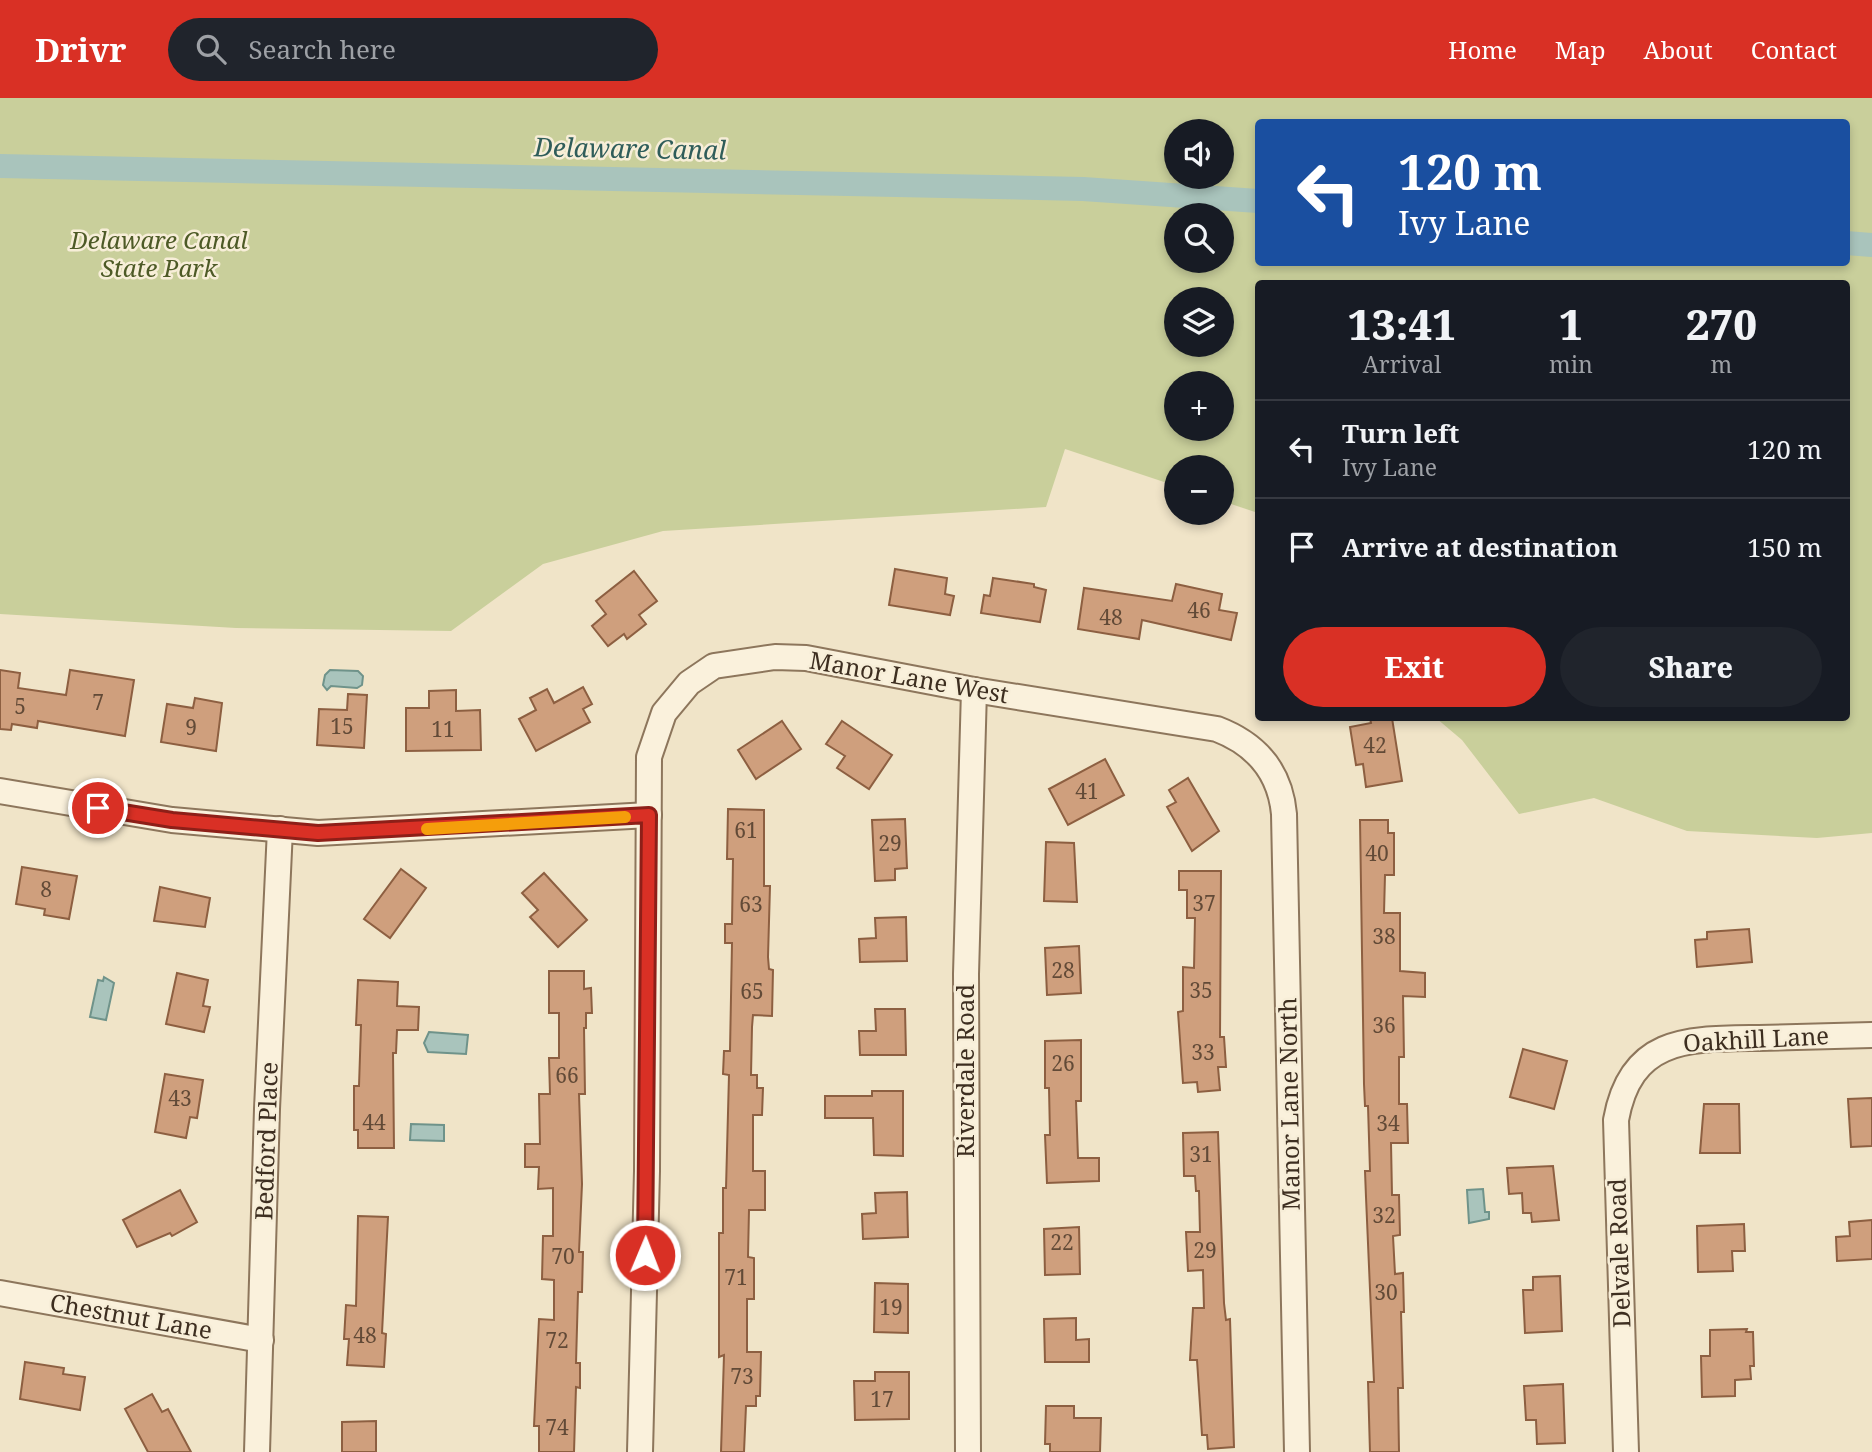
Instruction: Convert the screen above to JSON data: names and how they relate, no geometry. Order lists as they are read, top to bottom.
{
  "streets": {
    "street": [
      "Manor Lane West",
      "Oakhill Lane",
      "Riverdale Road",
      "Manor Lane North",
      "Bedford Place",
      "Delvale Road",
      "Chestnut Lane"
    ]
  },
  "crossings": [
    ["Manor Lane West", "Riverdale Road"],
    ["Manor Lane West", "Manor Lane North"],
    ["Oakhill Lane", "Delvale Road"],
    ["Bedford Place", "Chestnut Lane"]
  ],
  "water": ["Delaware Canal"],
  "parks": ["Delaware Canal State Park"],
  "house_numbers": [
    "46",
    "48",
    "7",
    "5",
    "15",
    "9",
    "11",
    "42",
    "41",
    "61",
    "29",
    "40",
    "8",
    "37",
    "63",
    "38",
    "28",
    "35",
    "65",
    "36",
    "33",
    "26",
    "66",
    "43",
    "44",
    "34",
    "31",
    "32",
    "22",
    "29",
    "70",
    "71",
    "30",
    "19",
    "48",
    "72",
    "73",
    "17",
    "74"
  ],
  "page": {
    "header": "Drivr",
    "search": "Search here",
    "nav": [
      "Home",
      "Map",
      "About",
      "Contact"
    ],
    "map_buttons": ["+", "−"],
    "turn": ["120 m", "Ivy Lane"],
    "eta": [
      "13:41",
      "Arrival",
      "1",
      "min",
      "270",
      "m"
    ],
    "list": [
      {
        "name": "Turn left",
        "note": "Ivy Lane",
        "value": "120 m"
      },
      {
        "name": "Arrive at destination",
        "value": "150 m"
      }
    ],
    "buttons": ["Exit", "Share"]
  }
}
